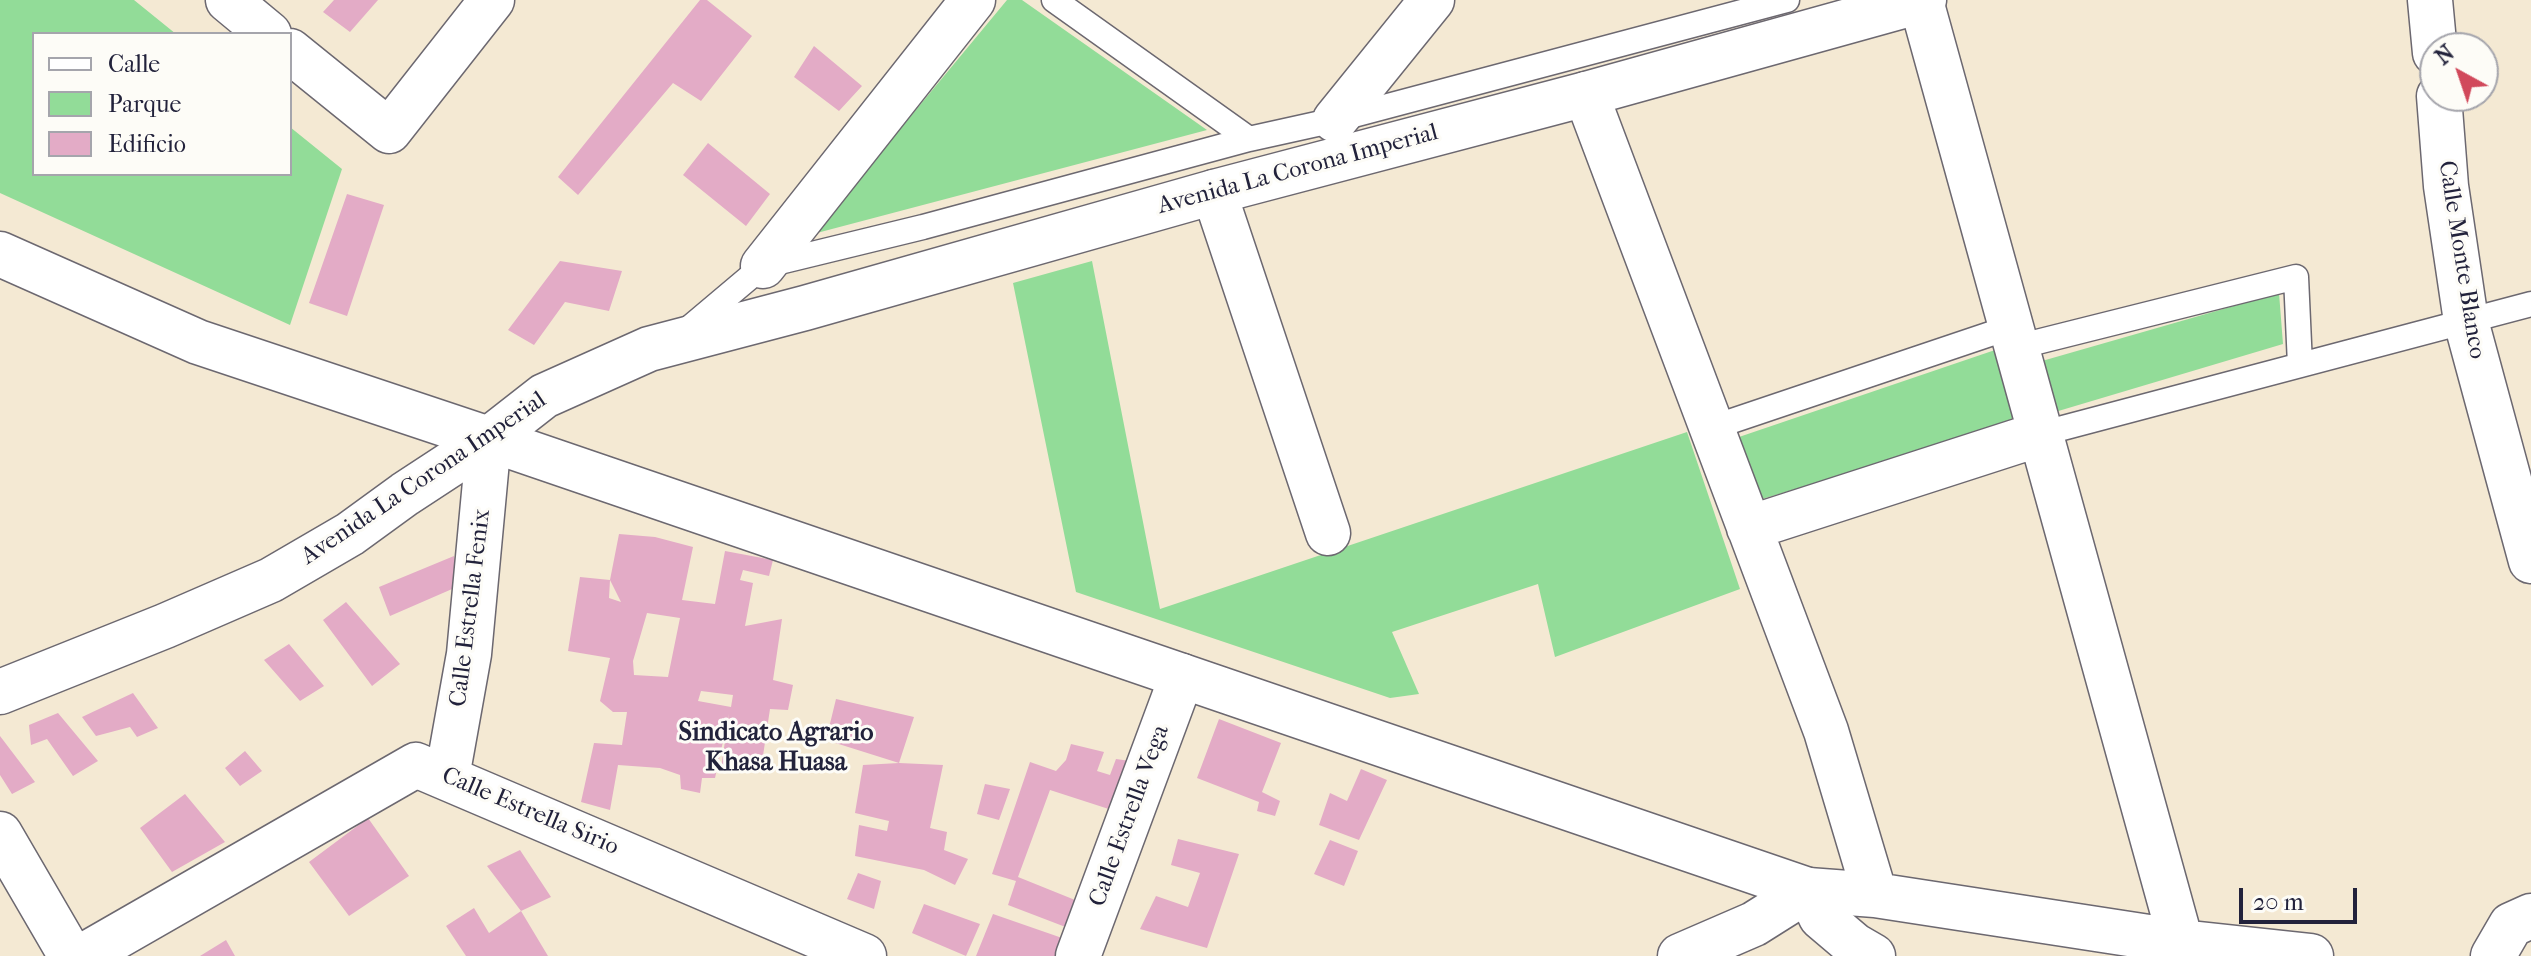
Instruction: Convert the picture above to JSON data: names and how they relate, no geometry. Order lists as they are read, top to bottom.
{
  "streets": {
    "street": [
      "Avenida La Corona Imperial",
      "Calle Monte Blanco",
      "Calle Estrella Fenix",
      "Calle Estrella Sirio",
      "Calle Estrella Vega"
    ]
  },
  "crossings": [
    ["Avenida La Corona Imperial", "Calle Estrella Fenix"],
    ["Calle Estrella Fenix", "Calle Estrella Sirio"]
  ],
  "districts": ["Sindicato Agrario Khasa Huasa"],
  "legend": ["Calle", "Parque", "Edificio"],
  "scale_bar": "20 m",
  "north": "top left"
}
